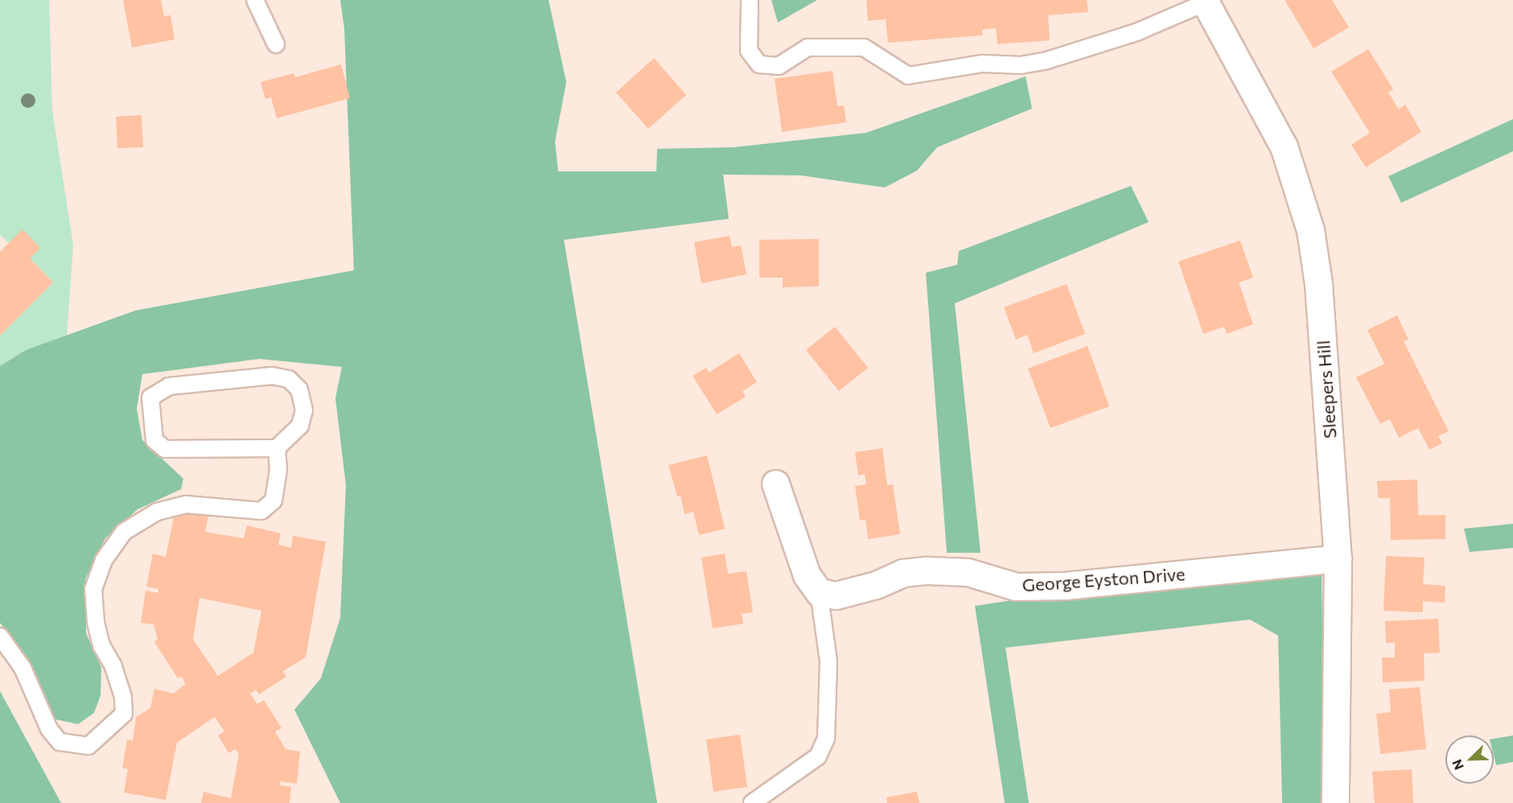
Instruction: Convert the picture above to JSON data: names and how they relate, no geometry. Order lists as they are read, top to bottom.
{
  "streets": {
    "street": ["Sleepers Hill", "George Eyston Drive"]
  },
  "crossings": [
    ["Sleepers Hill", "George Eyston Drive"]
  ],
  "north": "bottom left"
}
